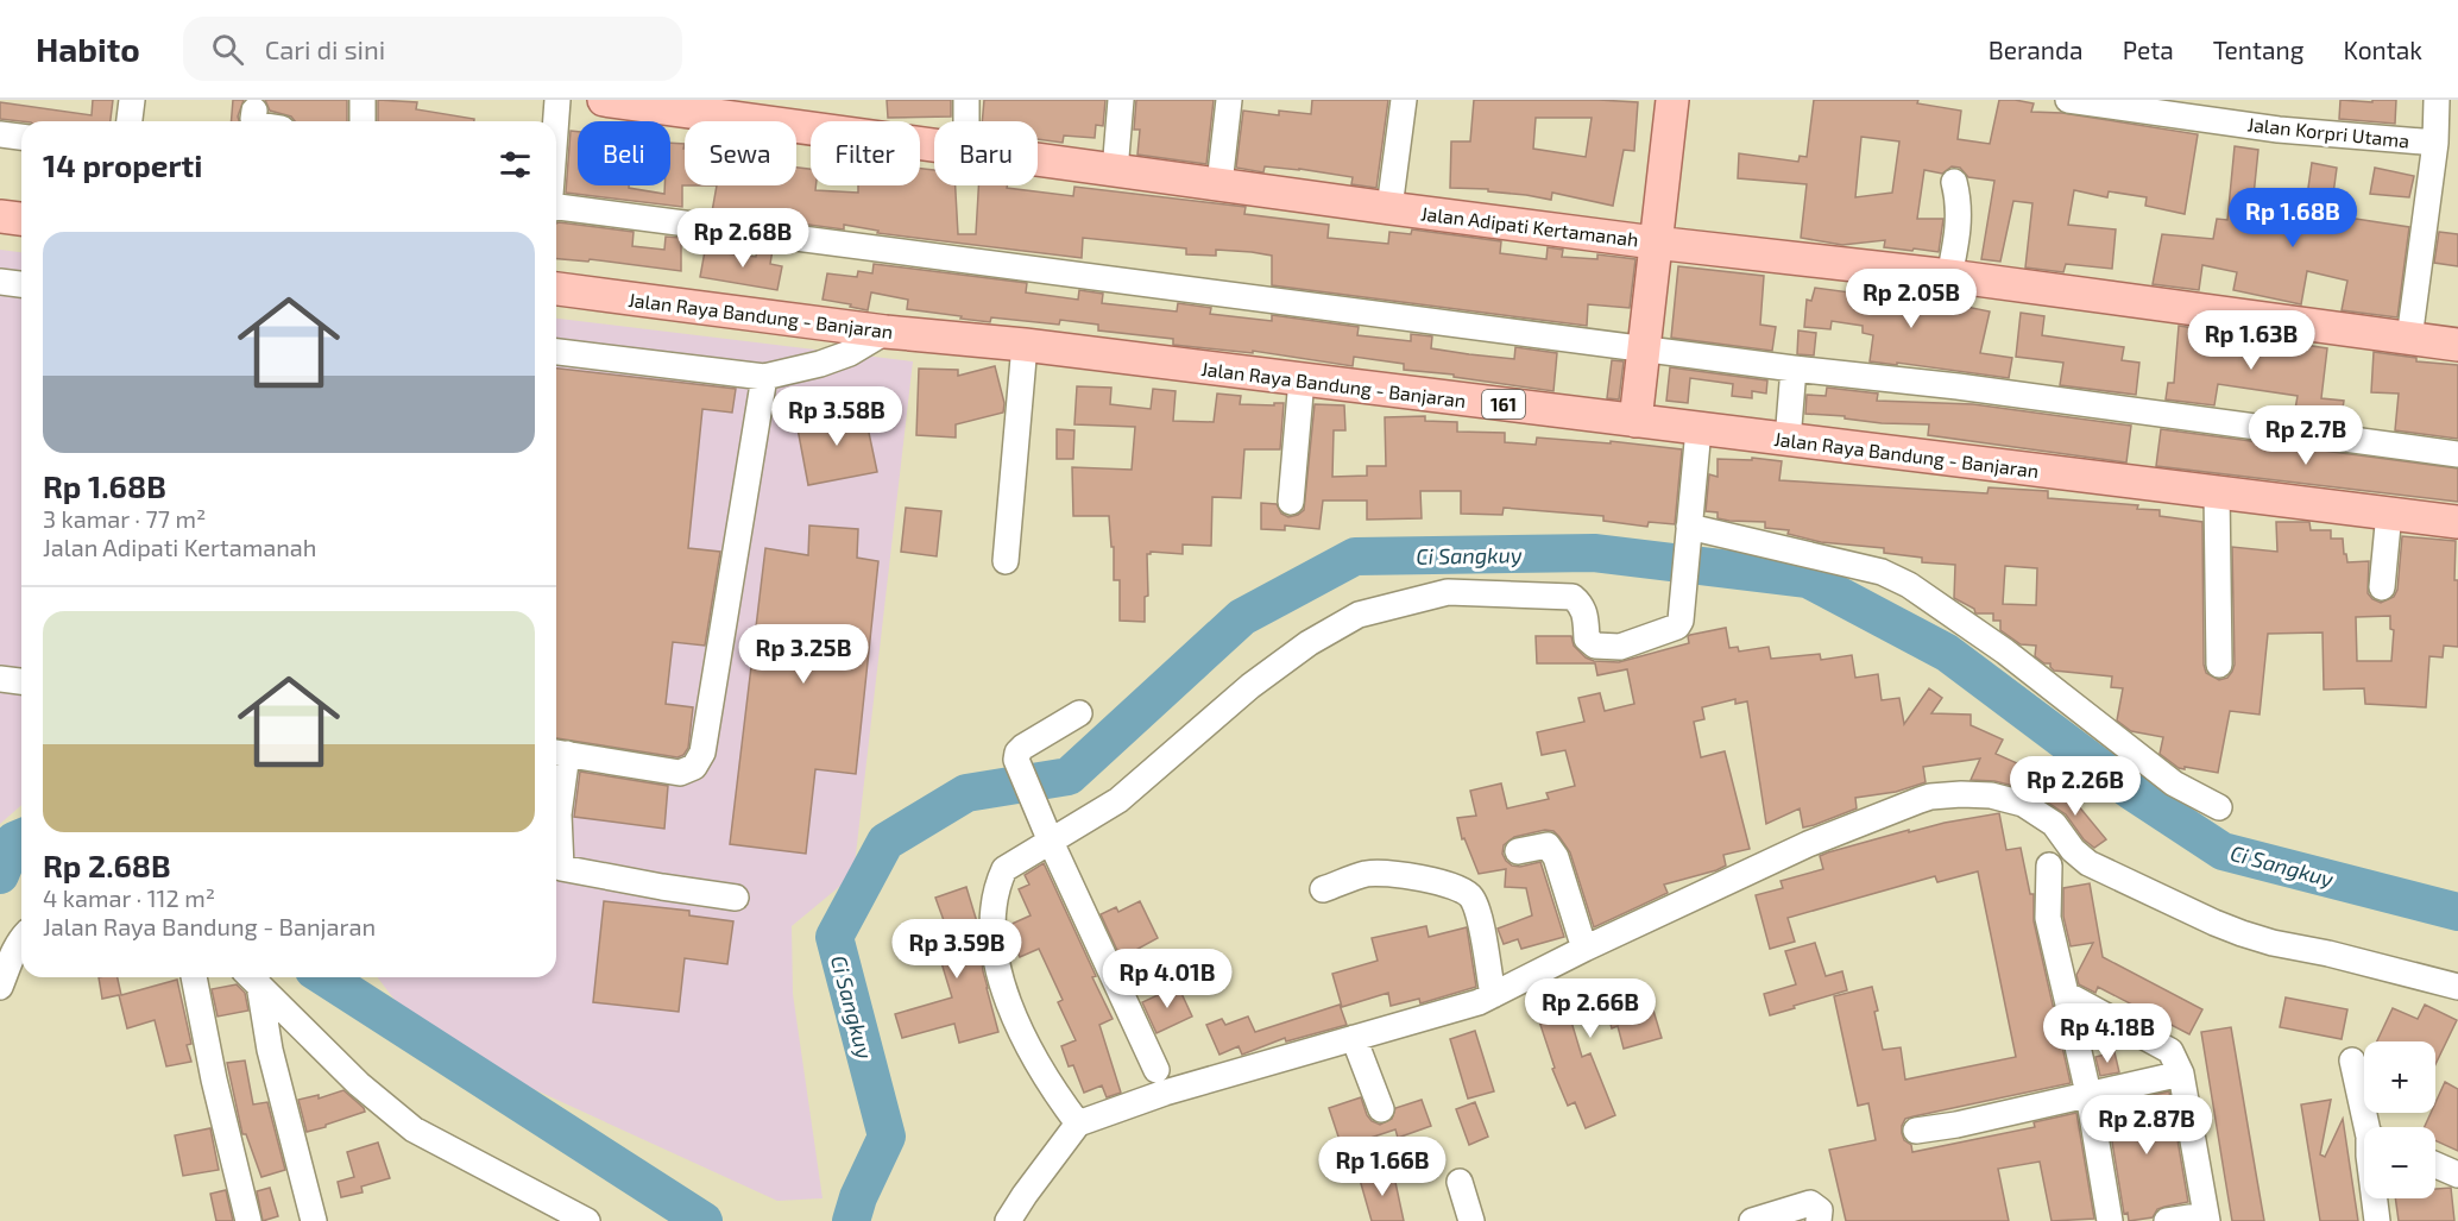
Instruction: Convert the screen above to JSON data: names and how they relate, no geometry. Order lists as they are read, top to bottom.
{
  "streets": {
    "main road": ["Jalan Adipati Kertamanah", "Jalan Raya Bandung - Banjaran", "161"],
    "street": ["Jalan Korpri Utama"]
  },
  "crossings": [
    ["Jalan Korpri Utama", "Jalan Adipati Kertamanah"]
  ],
  "water": ["Ci Sangkuy"],
  "page": {
    "header": "Habito",
    "search": "Cari di sini",
    "nav": [
      "Beranda",
      "Peta",
      "Tentang",
      "Kontak"
    ],
    "chip": [
      "Beli",
      "Sewa",
      "Filter",
      "Baru"
    ],
    "heading": "14 properti",
    "price": [
      "Rp 1.68B",
      "Rp 2.68B",
      "Rp 2.05B",
      "Rp 1.63B",
      "Rp 3.58B",
      "Rp 2.7B",
      "Rp 3.25B",
      "Rp 2.26B",
      "Rp 3.59B",
      "Rp 4.01B",
      "Rp 2.66B",
      "Rp 4.18B",
      "Rp 2.87B",
      "Rp 1.66B"
    ],
    "list": [
      {
        "name": "Rp 1.68B",
        "note": "3 kamar · 77 m² · Jalan Adipati Kertamanah"
      },
      {
        "name": "Rp 2.68B",
        "note": "4 kamar · 112 m² · Jalan Raya Bandung - Banjaran"
      }
    ],
    "map_buttons": ["+", "−"]
  }
}
